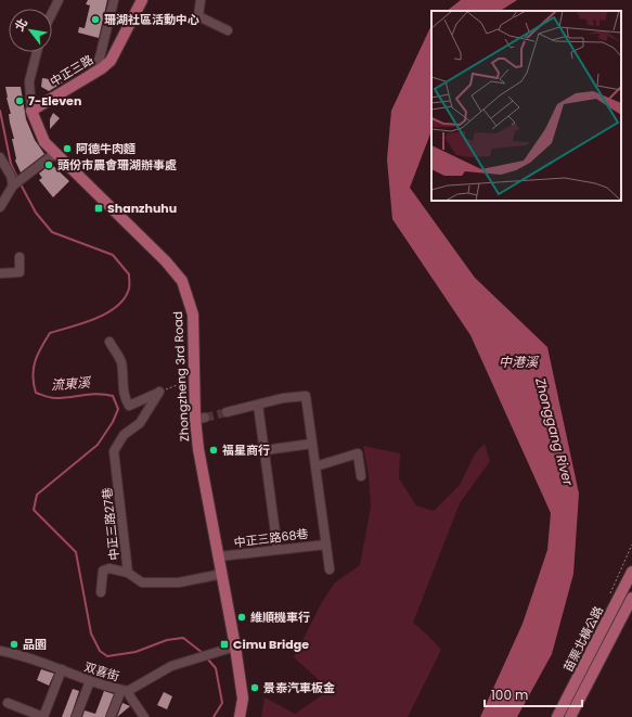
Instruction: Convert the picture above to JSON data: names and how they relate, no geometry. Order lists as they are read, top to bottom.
{
  "streets": {
    "main road": ["中正三路", "Zhongzheng 3rd Road", "苗栗北橫公路"],
    "street": ["中正三路27巷", "中正三路68巷", "双喜街"]
  },
  "crossings": [
    ["中正三路", "Zhongzheng 3rd Road"],
    ["Zhongzheng 3rd Road", "中正三路27巷"],
    ["Zhongzheng 3rd Road", "中正三路68巷"],
    ["Zhongzheng 3rd Road", "双喜街"]
  ],
  "water": ["中港溪", "流東溪", "Zhonggang River"],
  "places": {
    "other": [
      "珊湖社區活動中心",
      "7-Eleven",
      "阿德牛肉麵",
      "頭份市農會珊湖辦事處",
      "福星商行",
      "維順機車行",
      "品園",
      "景泰汽車板金"
    ],
    "transit": ["Shanzhuhu", "Cimu Bridge"]
  },
  "scale_bar": "100 m",
  "north": "top left"
}
